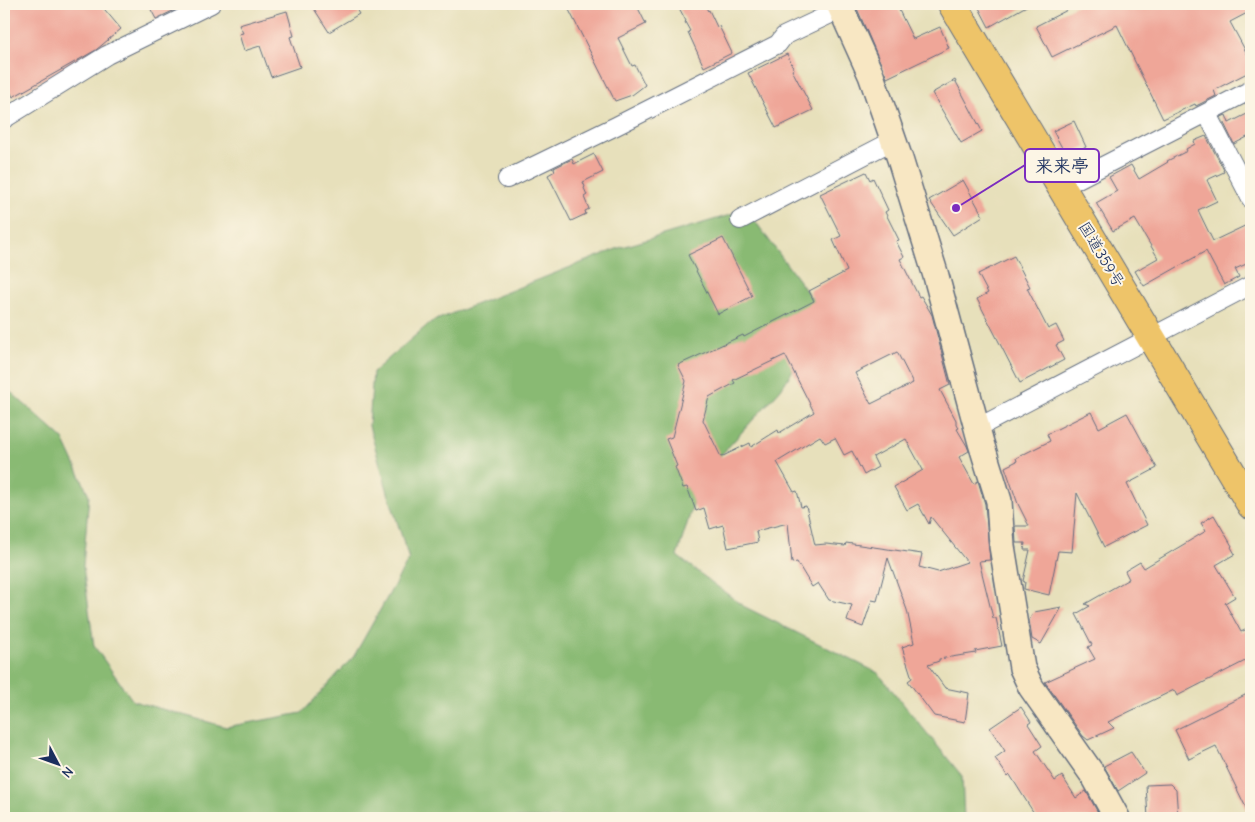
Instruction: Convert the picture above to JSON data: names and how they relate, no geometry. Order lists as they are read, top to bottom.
{
  "streets": {
    "highway": ["国道359号"]
  },
  "places": ["来来亭"],
  "north": "bottom right"
}
